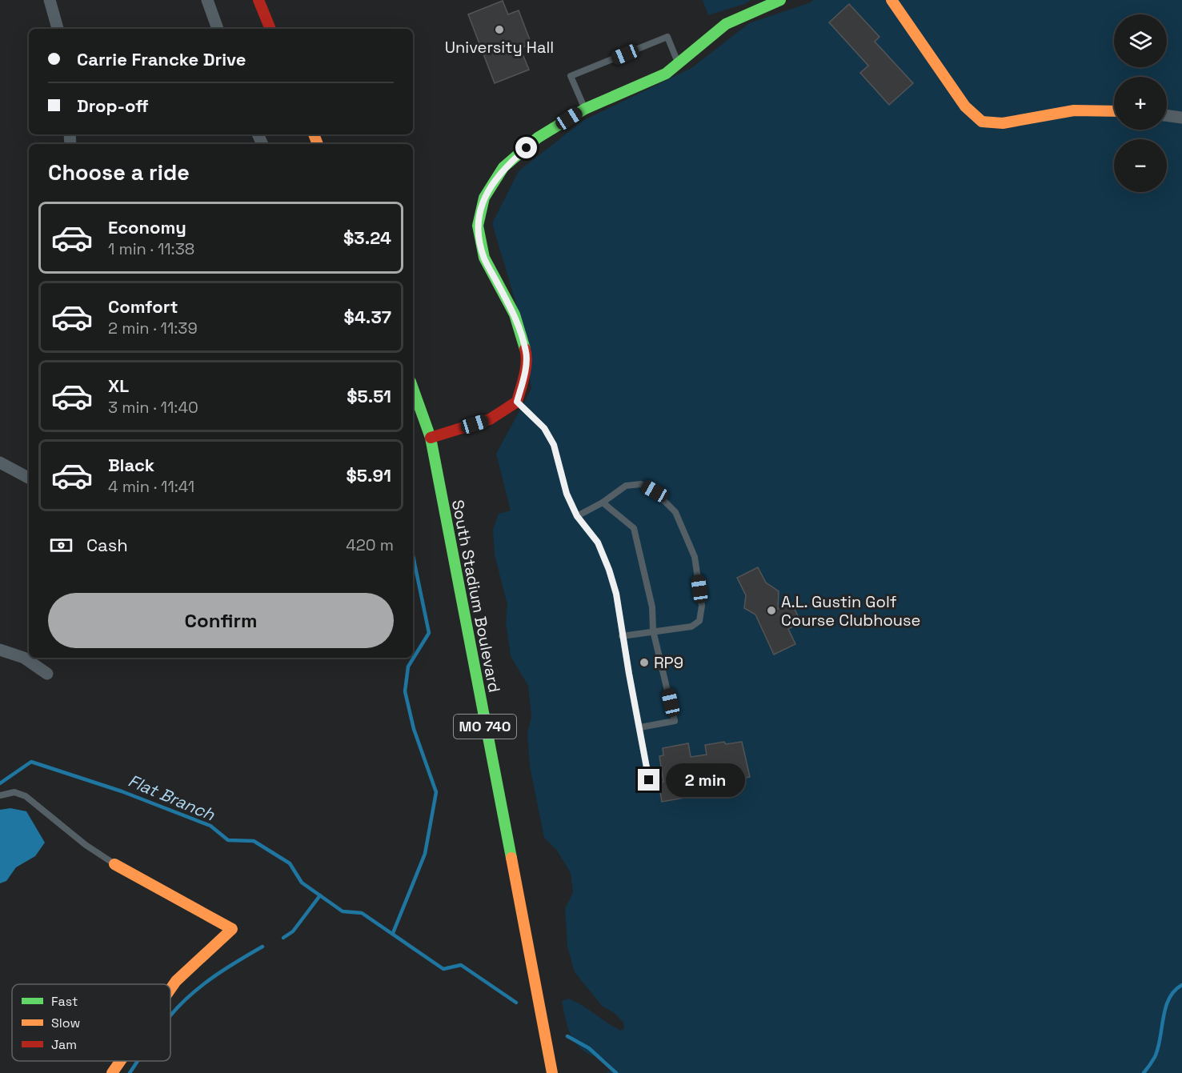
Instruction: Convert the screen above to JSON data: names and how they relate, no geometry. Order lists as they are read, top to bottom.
{
  "streets": {
    "street": ["South Stadium Boulevard", "MO 740"]
  },
  "water": ["Flat Branch"],
  "places": ["University Hall", "A.L. Gustin Golf Course Clubhouse", "RP9"],
  "legend": ["Fast", "Slow", "Jam"],
  "page": {
    "map_buttons": ["+", "−"],
    "banner": ["Carrie Francke Drive", "Drop-off"],
    "heading": "Choose a ride",
    "list": [
      {
        "name": "Economy",
        "note": "1 min · 11:38",
        "value": "$3.24"
      },
      {
        "name": "Comfort",
        "note": "2 min · 11:39",
        "value": "$4.37"
      },
      {
        "name": "XL",
        "note": "3 min · 11:40",
        "value": "$5.51"
      },
      {
        "name": "Black",
        "note": "4 min · 11:41",
        "value": "$5.91"
      }
    ],
    "pay": ["Cash", "420 m"],
    "buttons": "Confirm",
    "bubble": "2 min"
  }
}
